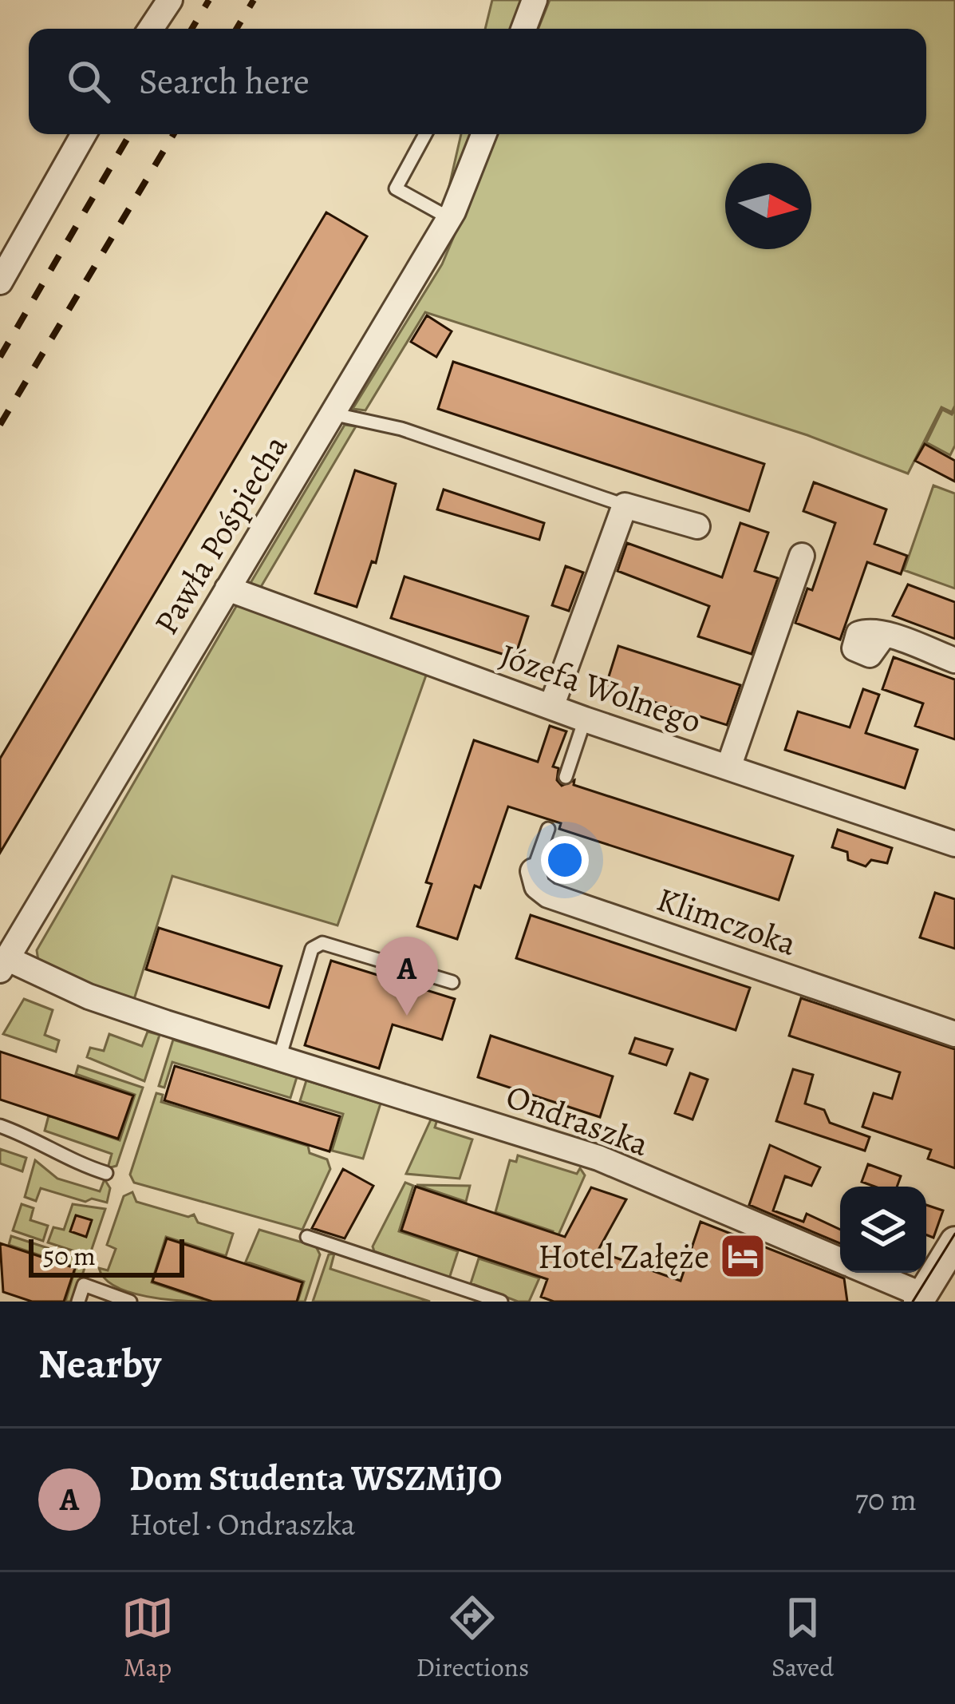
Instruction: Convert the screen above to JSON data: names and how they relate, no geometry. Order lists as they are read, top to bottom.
{
  "streets": {
    "street": [
      "Pawła Pośpiecha",
      "Józefa Wolnego",
      "Klimczoka",
      "Ondraszka"
    ]
  },
  "crossings": [
    ["Pawła Pośpiecha", "Józefa Wolnego"],
    ["Pawła Pośpiecha", "Ondraszka"]
  ],
  "places": {
    "hotel": ["Hotel Załęże"]
  },
  "scale_bar": "50 m",
  "north": "right",
  "page": {
    "search": "Search here",
    "pins": "A",
    "scale": "50 m",
    "heading": "Nearby",
    "list": [
      {
        "mark": "A",
        "name": "Dom Studenta WSZMiJO",
        "note": "Hotel · Ondraszka",
        "value": "70 m"
      }
    ],
    "nav": ["Map", "Directions", "Saved"]
  }
}
